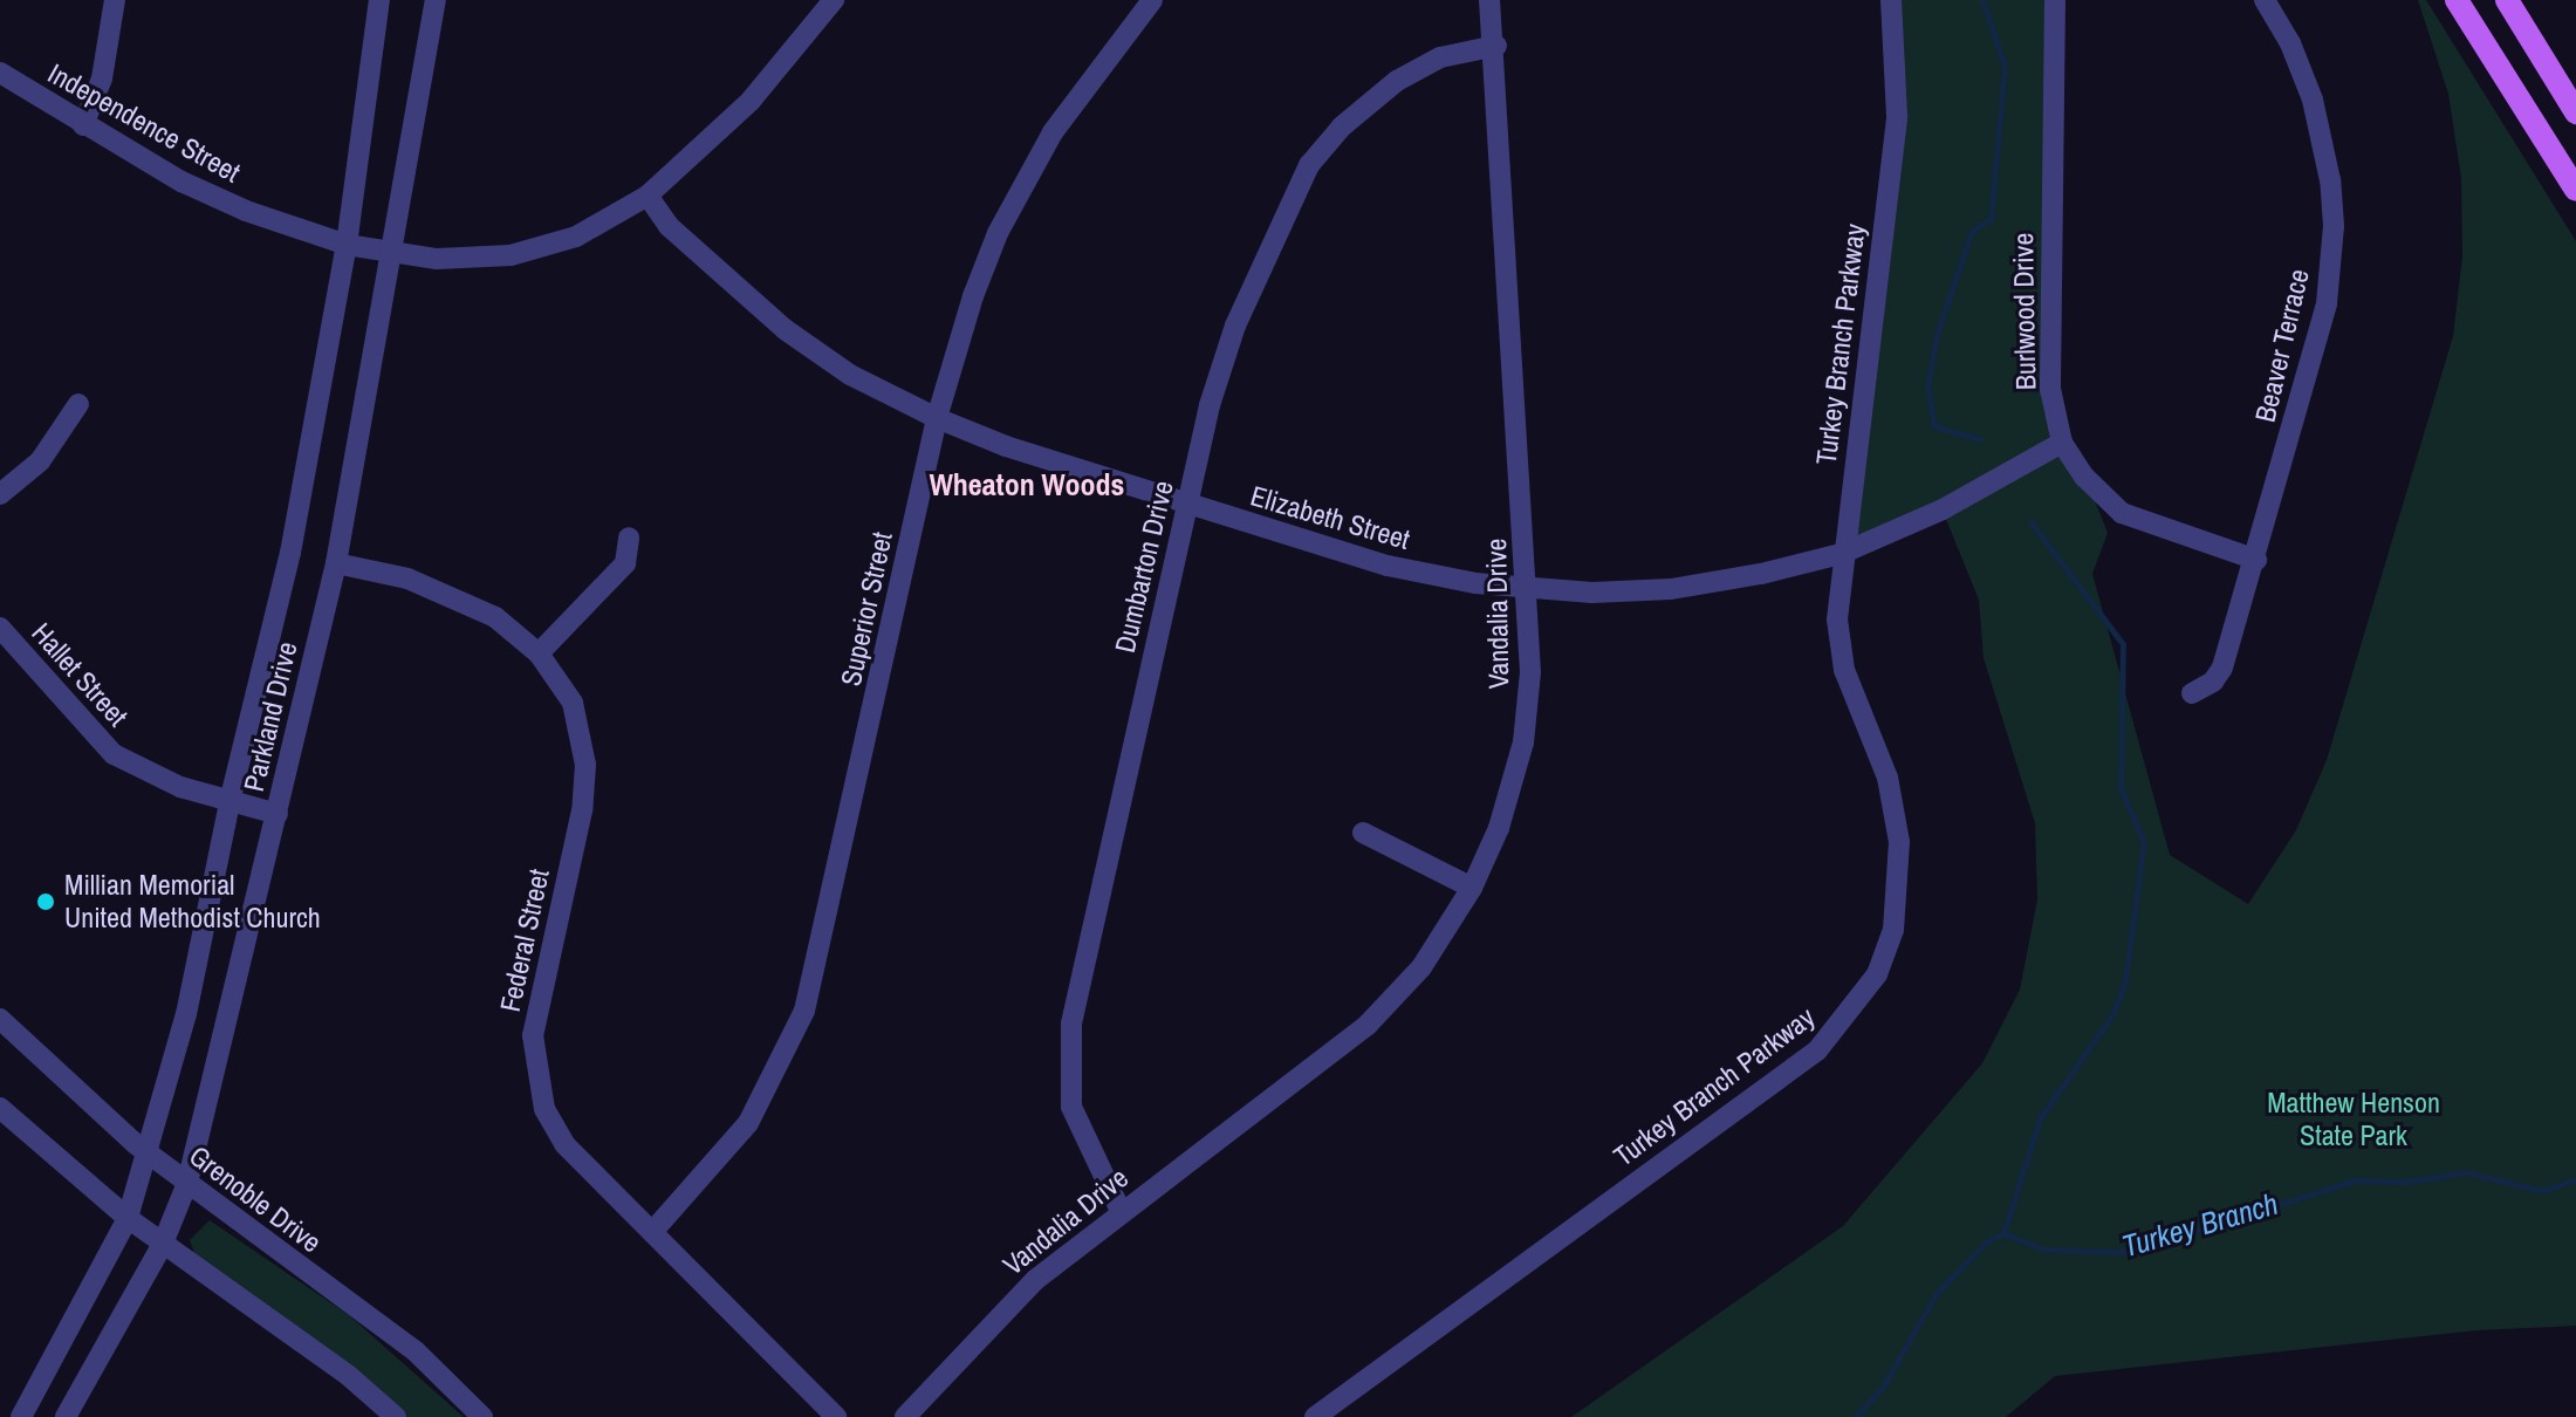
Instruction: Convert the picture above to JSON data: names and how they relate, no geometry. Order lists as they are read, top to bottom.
{
  "streets": {
    "street": [
      "Independence Street",
      "Burlwood Drive",
      "Turkey Branch Parkway",
      "Beaver Terrace",
      "Elizabeth Street",
      "Dumbarton Drive",
      "Superior Street",
      "Vandalia Drive",
      "Hallet Street",
      "Parkland Drive",
      "Federal Street",
      "Grenoble Drive"
    ]
  },
  "crossings": [
    ["Independence Street", "Elizabeth Street"],
    ["Independence Street", "Parkland Drive"],
    ["Burlwood Drive", "Beaver Terrace"],
    ["Burlwood Drive", "Elizabeth Street"],
    ["Turkey Branch Parkway", "Elizabeth Street"],
    ["Elizabeth Street", "Dumbarton Drive"],
    ["Elizabeth Street", "Superior Street"],
    ["Elizabeth Street", "Vandalia Drive"],
    ["Dumbarton Drive", "Vandalia Drive"],
    ["Superior Street", "Federal Street"],
    ["Hallet Street", "Parkland Drive"],
    ["Parkland Drive", "Federal Street"],
    ["Parkland Drive", "Grenoble Drive"]
  ],
  "districts": ["Wheaton Woods"],
  "water": ["Turkey Branch"],
  "parks": ["Matthew Henson State Park"],
  "places": ["Millian Memorial United Methodist Church"]
}
